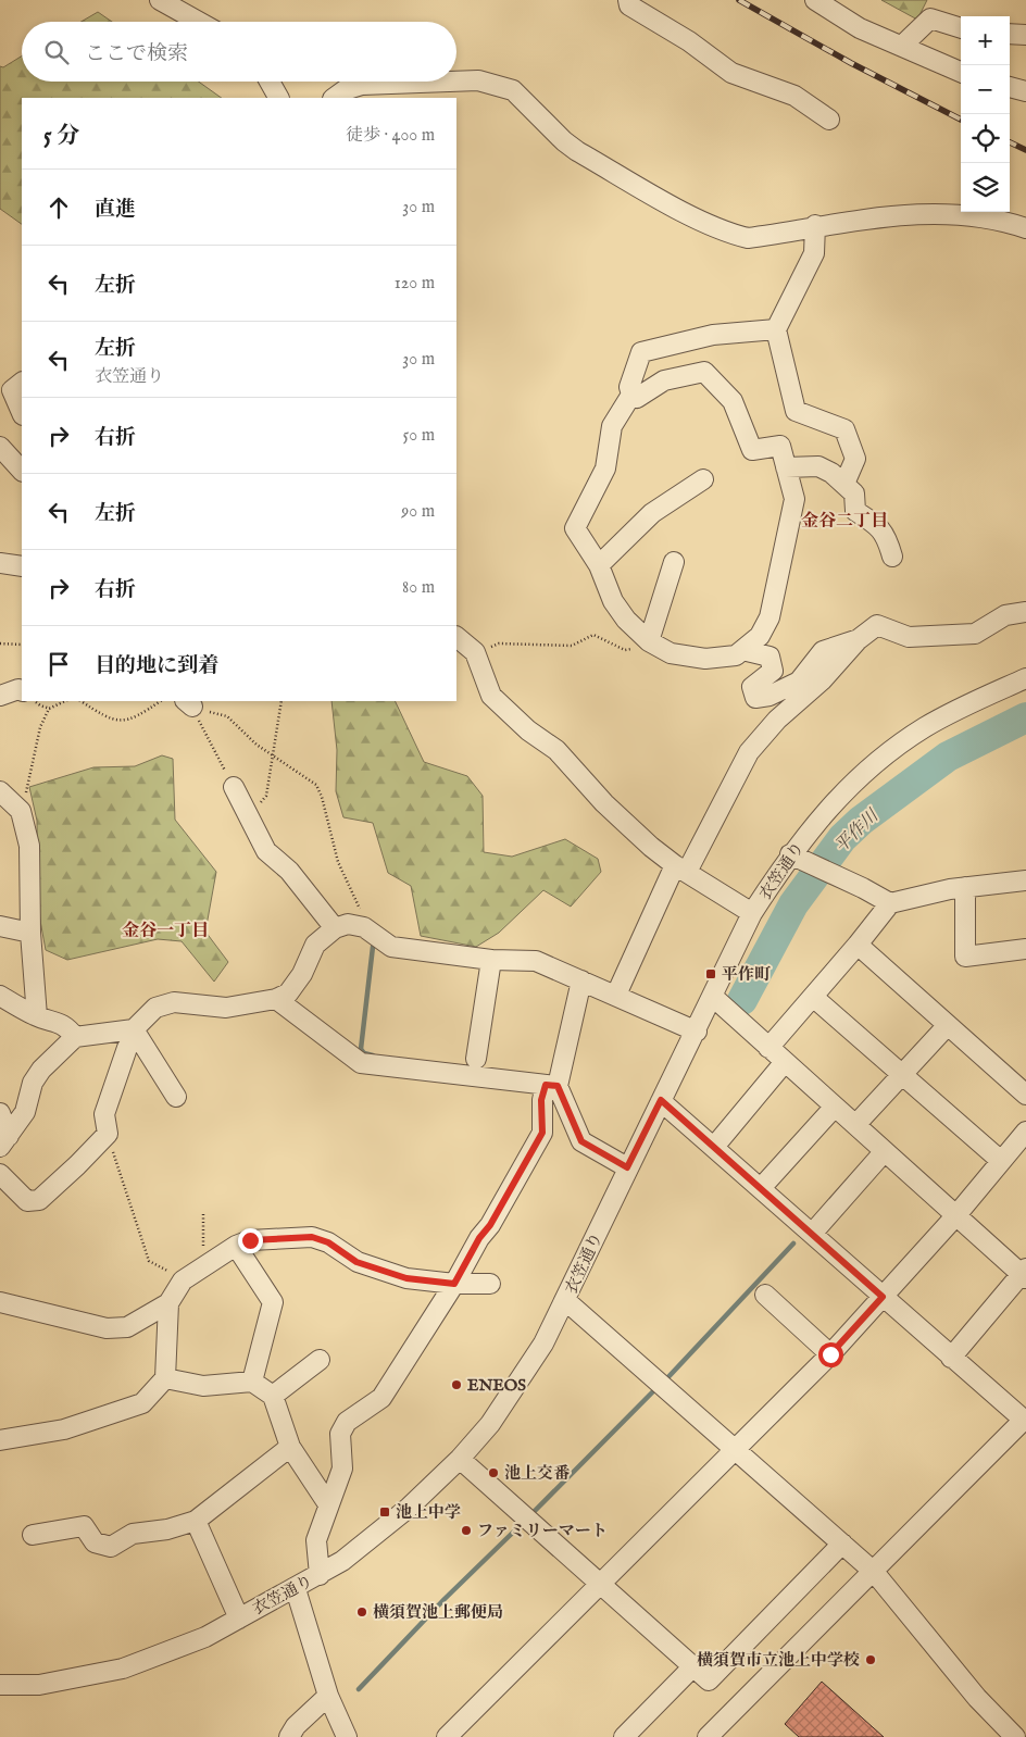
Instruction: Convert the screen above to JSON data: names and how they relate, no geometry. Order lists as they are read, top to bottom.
{
  "streets": {
    "street": ["衣笠通り"]
  },
  "districts": ["金谷二丁目", "金谷一丁目"],
  "water": ["平作川"],
  "places": {
    "transit": ["平作町", "池上中学"],
    "other": [
      "ENEOS",
      "池上交番",
      "ファミリーマート",
      "横須賀池上郵便局",
      "横須賀市立池上中学校"
    ]
  },
  "page": {
    "map_buttons": ["+", "−"],
    "search": "ここで検索",
    "heading": ["5 分", "徒歩 · 400 m"],
    "list": [
      ["直進", "30 m"],
      ["左折", "120 m"],
      ["左折", "衣笠通り", "30 m"],
      ["右折", "50 m"],
      ["左折", "90 m"],
      ["右折", "80 m"],
      "目的地に到着"
    ]
  }
}
